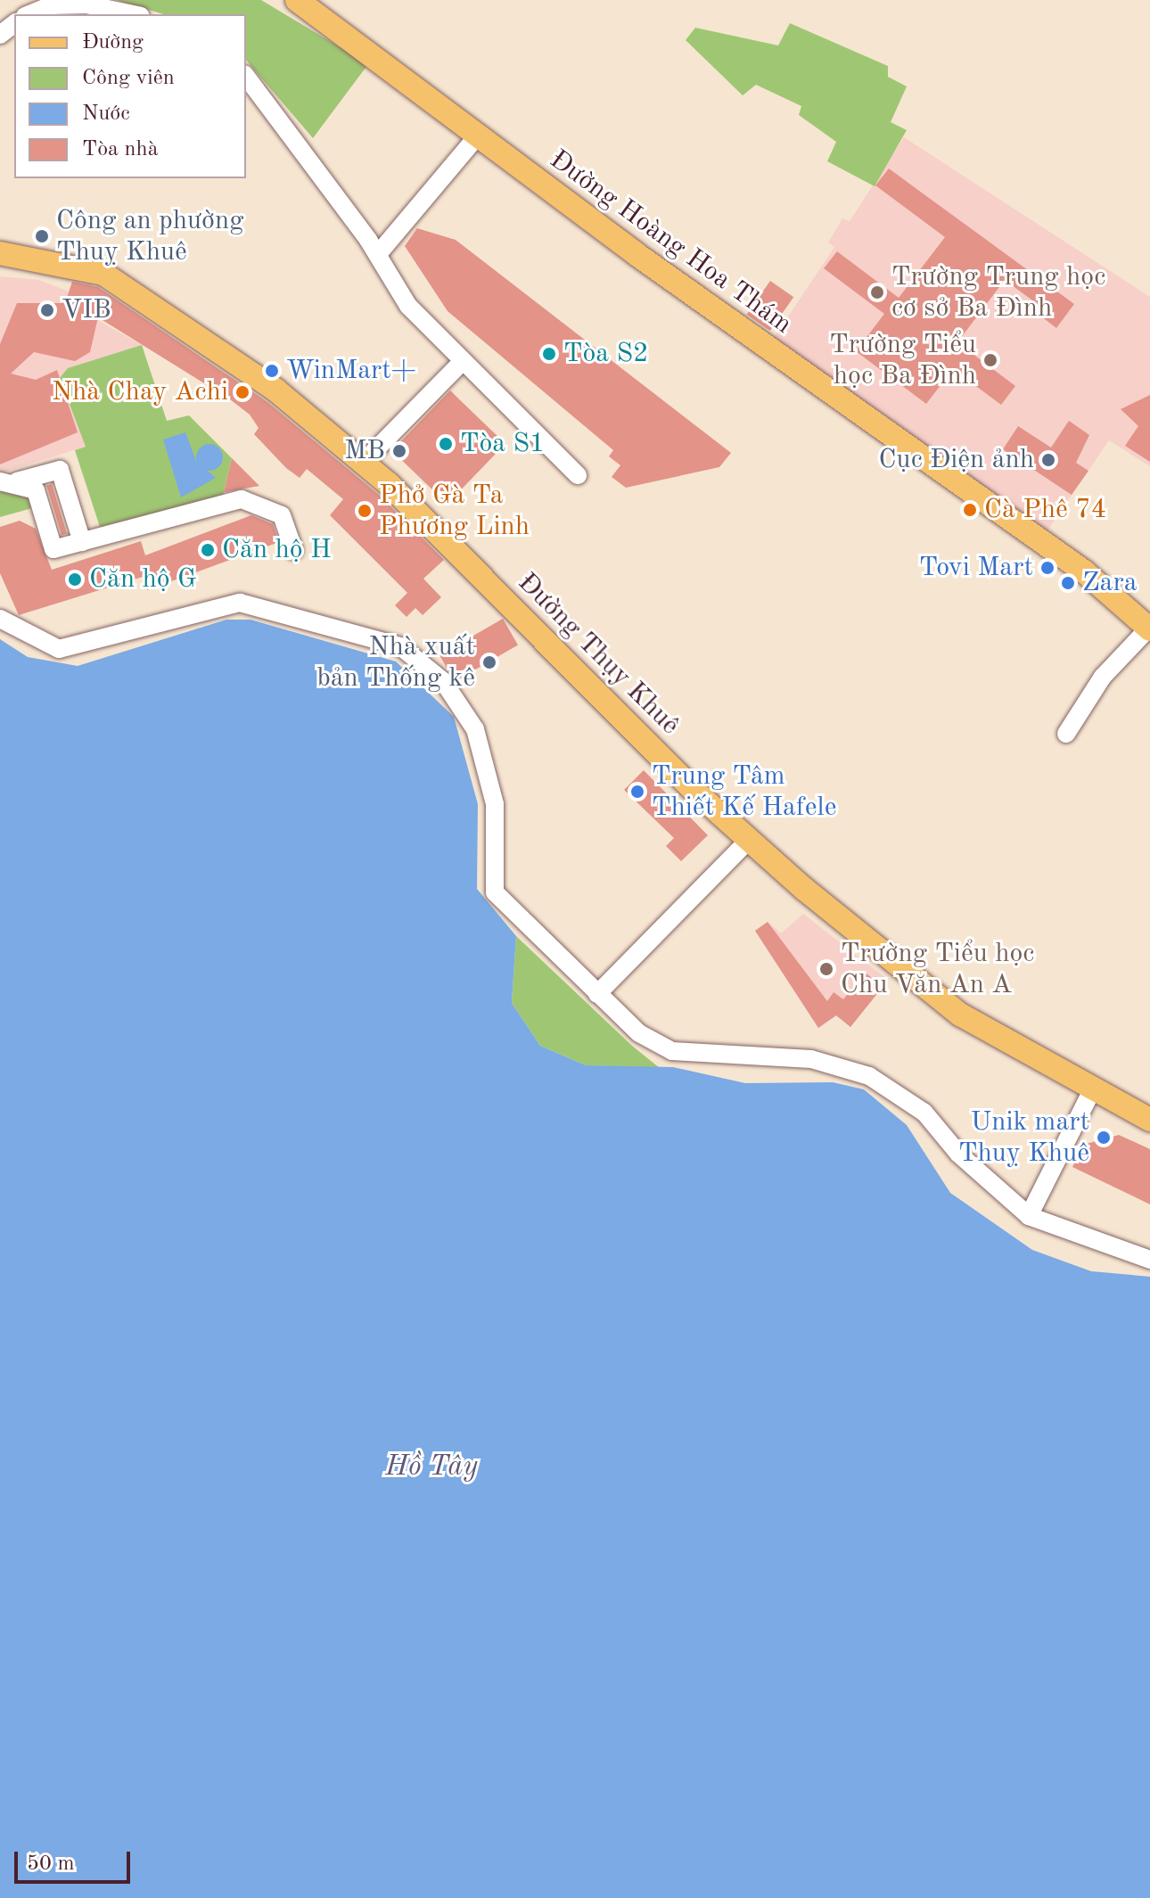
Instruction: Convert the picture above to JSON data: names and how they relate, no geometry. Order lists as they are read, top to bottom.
{
  "streets": {
    "main road": ["Đường Hoàng Hoa Thám", "Đường Thụy Khuê"]
  },
  "water": ["Hồ Tây"],
  "places": [
    "Công an phường Thuỵ Khuê",
    "Trường Trung học cơ sở Ba Đình",
    "VIB",
    "Tòa S2",
    "Trường Tiểu học Ba Đình",
    "WinMart+",
    "Nhà Chay Achi",
    "Tòa S1",
    "MB",
    "Cục Điện ảnh",
    "Cà Phê 74",
    "Phở Gà Ta Phương Linh",
    "Căn hộ H",
    "Tovi Mart",
    "Căn hộ G",
    "Zara",
    "Nhà xuất bản Thống kê",
    "Trung Tâm Thiết Kế Hafele",
    "Trường Tiểu học Chu Văn An A",
    "Unik mart Thuỵ Khuê"
  ],
  "legend": [
    "Đường",
    "Công viên",
    "Nước",
    "Tòa nhà"
  ],
  "scale_bar": "50 m"
}
